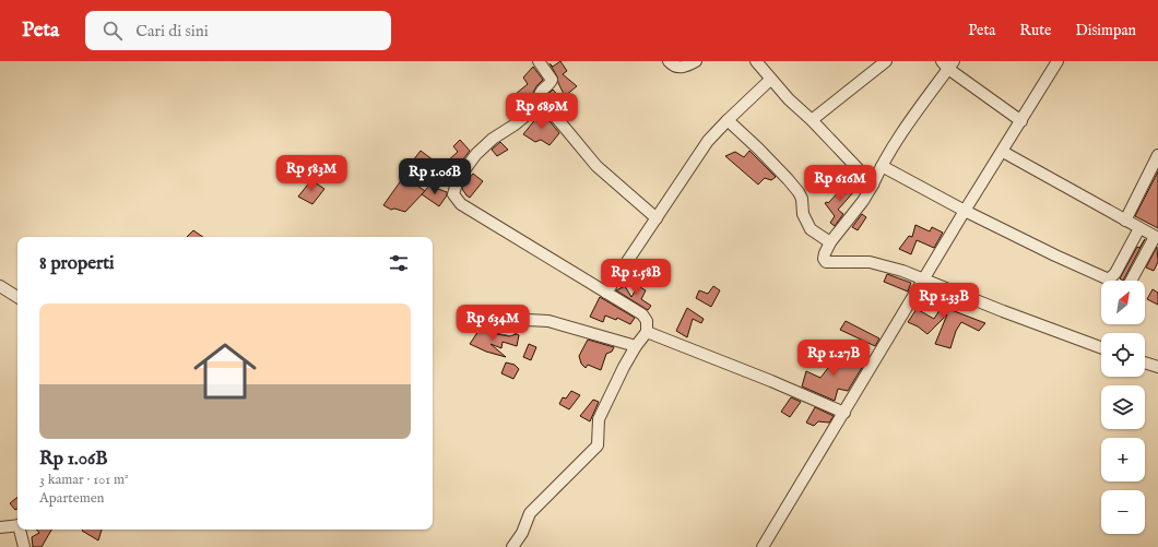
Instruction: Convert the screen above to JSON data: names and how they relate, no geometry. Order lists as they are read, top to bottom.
{
  "north": "top right",
  "page": {
    "header": "Peta",
    "search": "Cari di sini",
    "nav": ["Peta", "Rute", "Disimpan"],
    "price": [
      "Rp 689M",
      "Rp 583M",
      "Rp 1.06B",
      "Rp 616M",
      "Rp 1.58B",
      "Rp 1.33B",
      "Rp 634M",
      "Rp 1.27B"
    ],
    "heading": "8 properti",
    "map_buttons": ["+", "−"],
    "list": [
      {
        "name": "Rp 1.06B",
        "note": "3 kamar · 101 m² · Apartemen"
      }
    ]
  }
}
